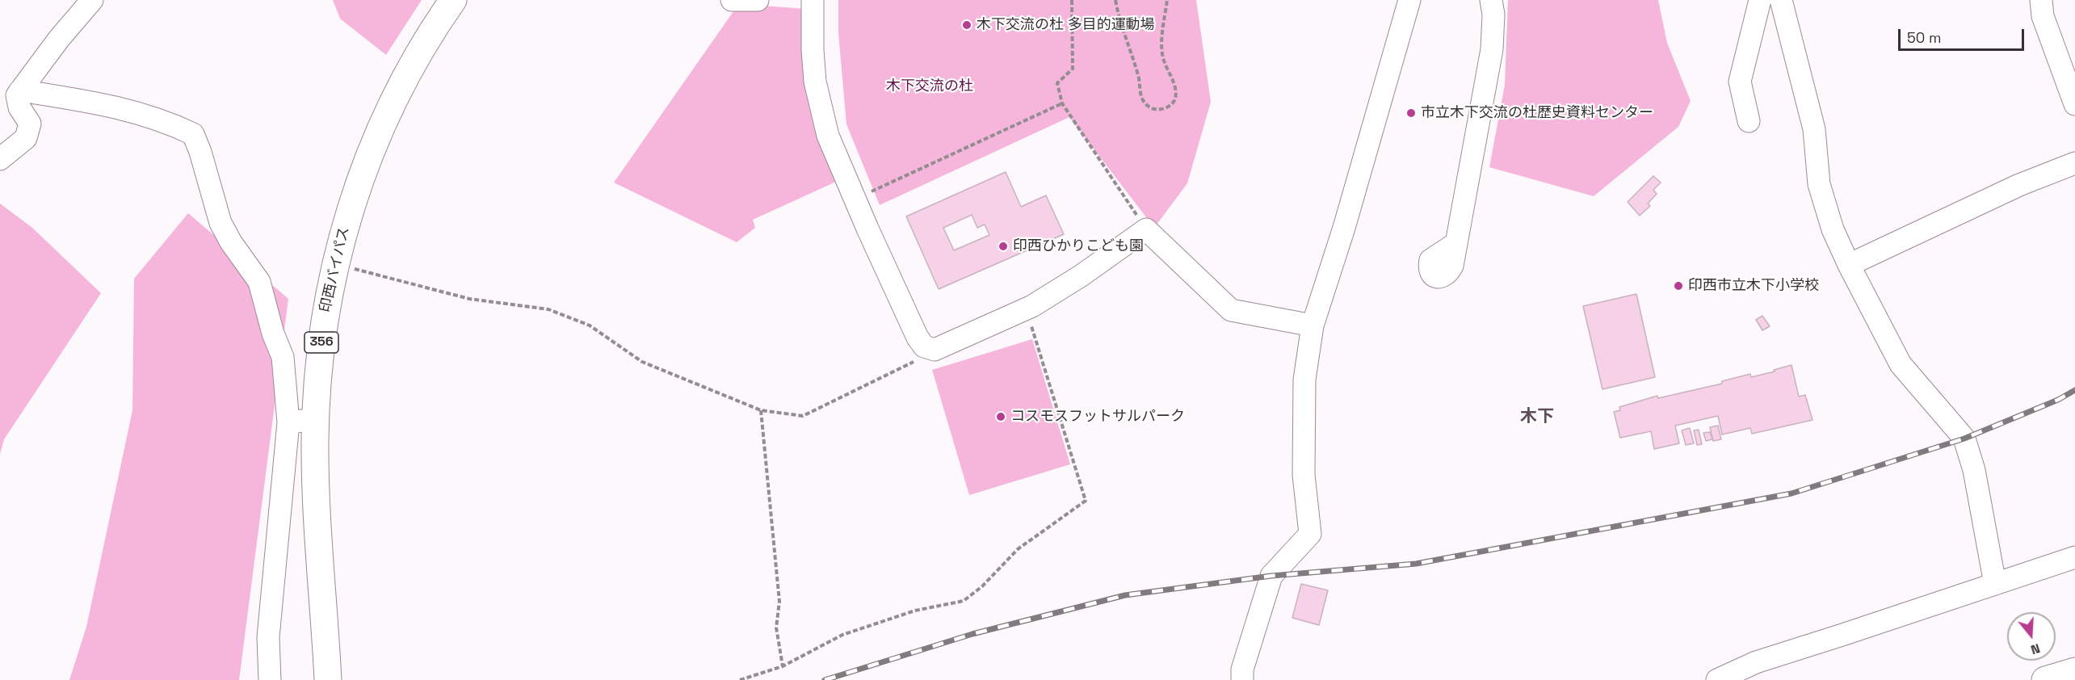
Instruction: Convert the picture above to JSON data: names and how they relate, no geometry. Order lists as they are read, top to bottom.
{
  "streets": {
    "main road": ["印西バイパス", "356"]
  },
  "districts": ["木下"],
  "parks": ["木下交流の杜"],
  "places": [
    "木下交流の杜 多目的運動場",
    "市立木下交流の杜歴史資料センター",
    "印西ひかりこども園",
    "印西市立木下小学校",
    "コスモスフットサルパーク"
  ],
  "scale_bar": "50 m",
  "north": "bottom"
}
